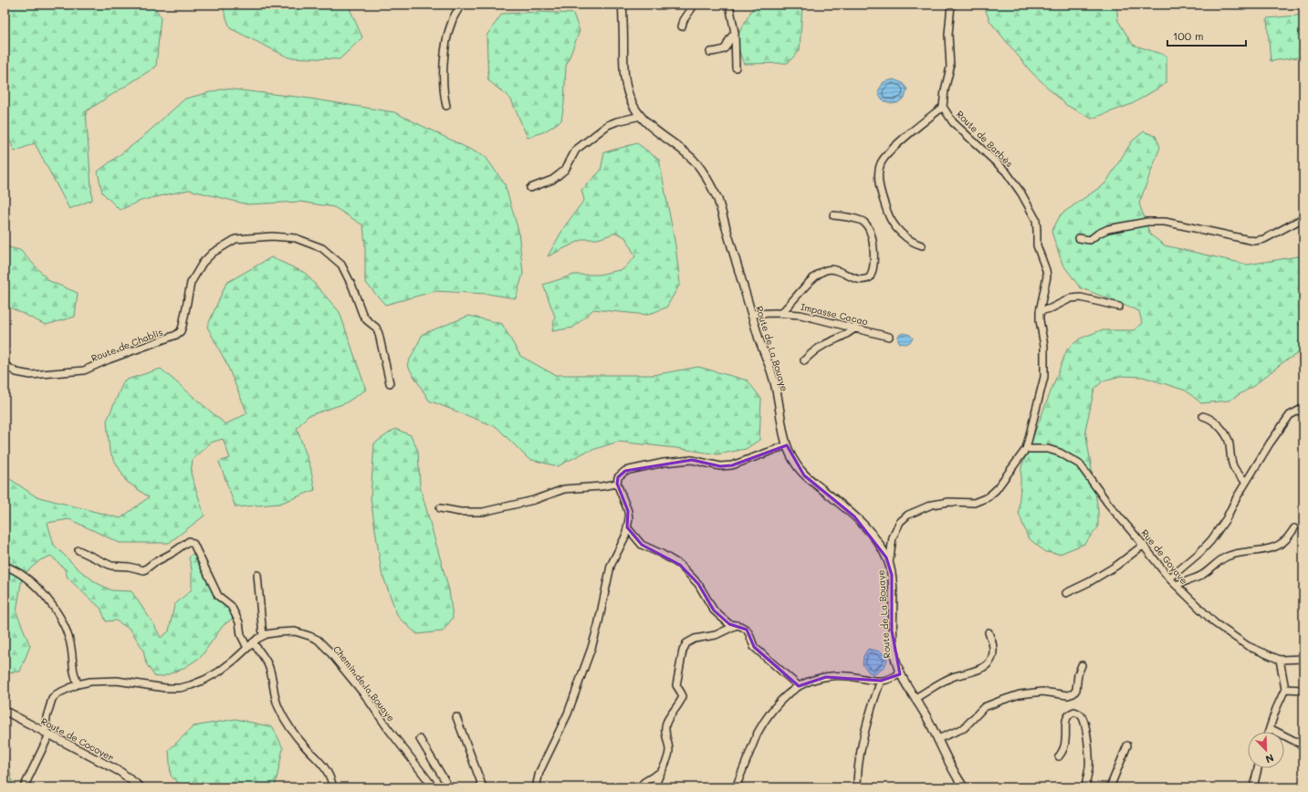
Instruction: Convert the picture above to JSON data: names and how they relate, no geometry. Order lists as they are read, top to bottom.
{
  "streets": {
    "main road": ["Route de La Bouaye", "Route de Cocoyer"],
    "street": [
      "Route de Barbès",
      "Impasse Cacao",
      "Route de Chablis",
      "Rue de Goyave",
      "Chemin de la Bouaye"
    ]
  },
  "crossings": [
    ["Route de Barbès", "Route de La Bouaye"],
    ["Route de Barbès", "Rue de Goyave"],
    ["Impasse Cacao", "Route de La Bouaye"],
    ["Chemin de la Bouaye", "Route de Cocoyer"]
  ],
  "scale_bar": "100 m",
  "north": "bottom right"
}
